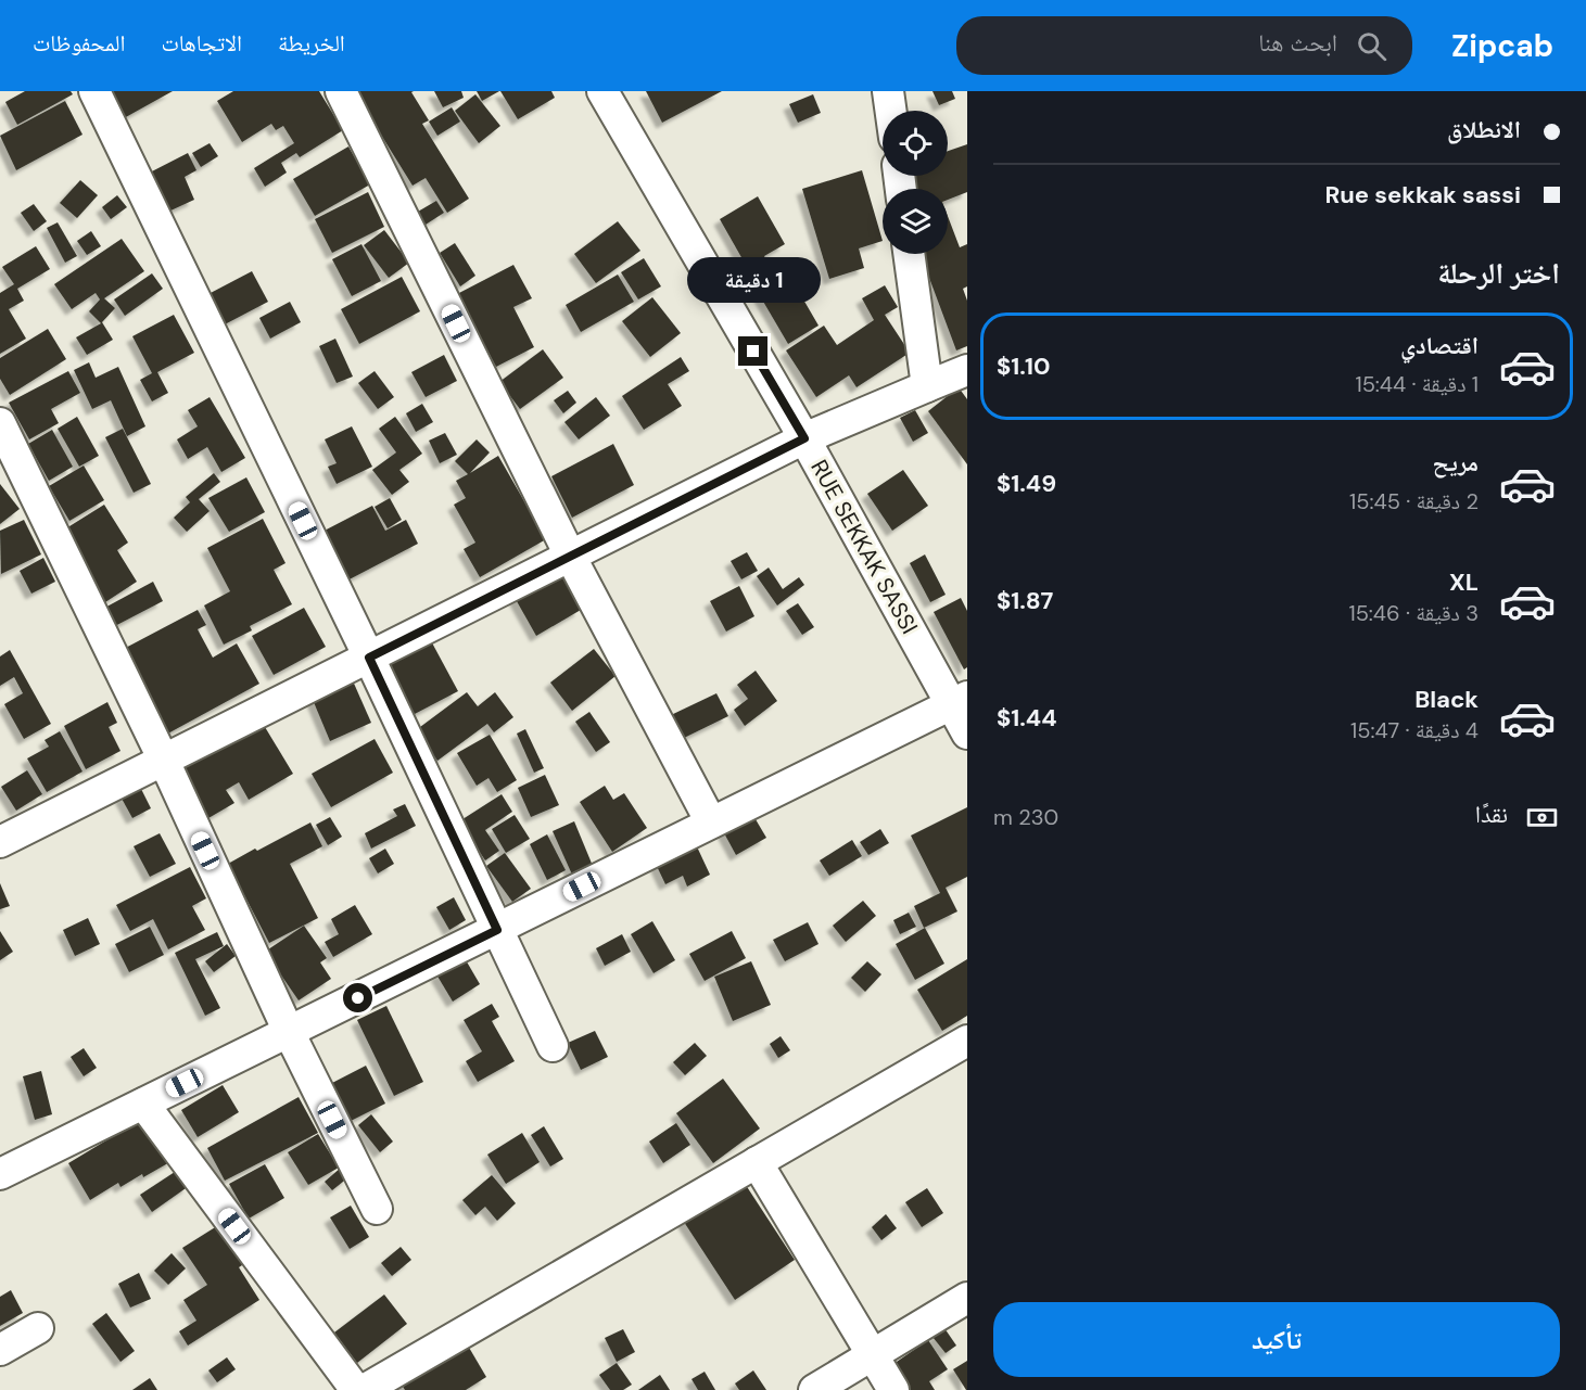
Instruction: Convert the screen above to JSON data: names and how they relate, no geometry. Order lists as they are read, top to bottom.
{
  "streets": {
    "street": ["RUE SEKKAK SASSI"]
  },
  "page": {
    "header": "Zipcab",
    "search": "ابحث هنا",
    "nav": ["الخريطة", "الاتجاهات", "المحفوظات"],
    "banner": ["الانطلاق", "Rue sekkak sassi"],
    "heading": "اختر الرحلة",
    "bubble": "1 دقيقة",
    "list": [
      {
        "name": "اقتصادي",
        "note": "1 دقيقة · 15:44",
        "value": "$1.10"
      },
      {
        "name": "مريح",
        "note": "2 دقيقة · 15:45",
        "value": "$1.49"
      },
      {
        "name": "XL",
        "note": "3 دقيقة · 15:46",
        "value": "$1.87"
      },
      {
        "name": "Black",
        "note": "4 دقيقة · 15:47",
        "value": "$1.44"
      }
    ],
    "pay": ["نقدًا", "230 m"],
    "buttons": "تأكيد"
  }
}
